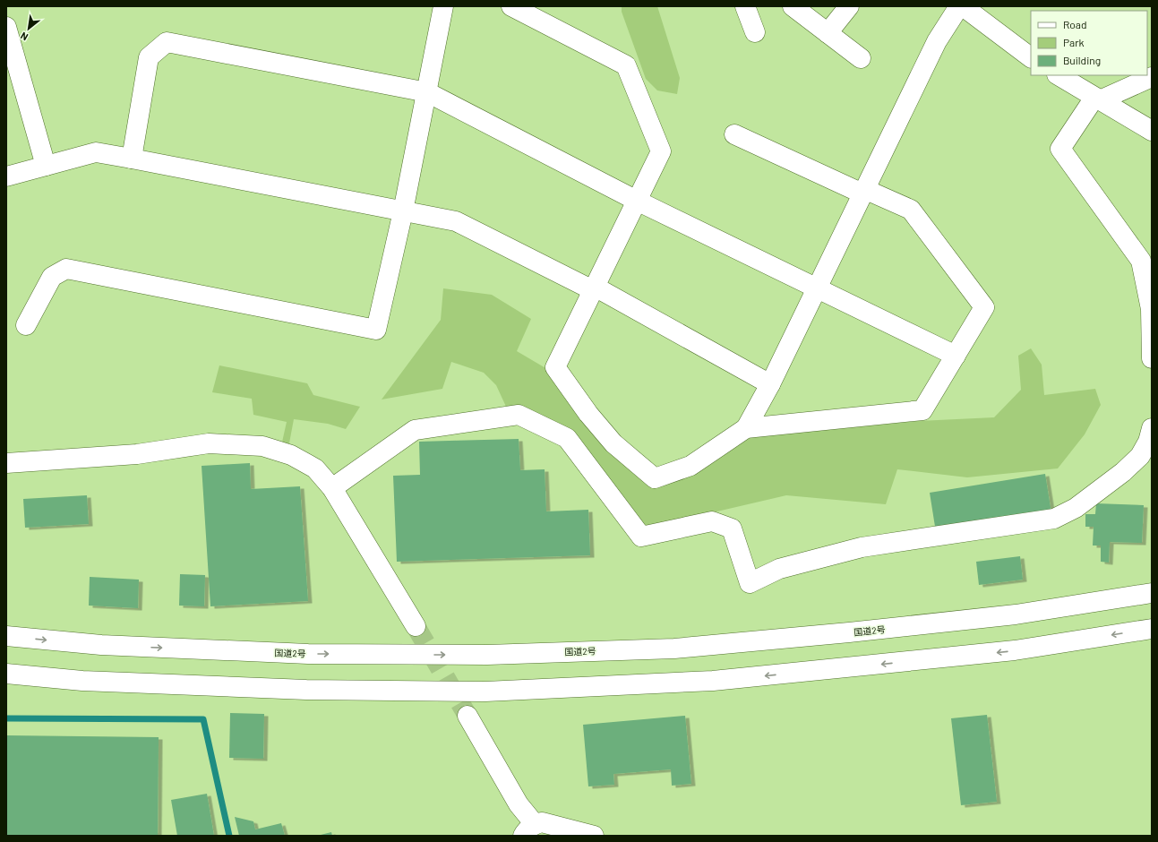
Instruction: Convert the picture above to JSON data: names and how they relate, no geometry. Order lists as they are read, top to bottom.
{
  "streets": {
    "main road": ["国道2号"]
  },
  "legend": ["Road", "Park", "Building"],
  "north": "bottom left"
}
